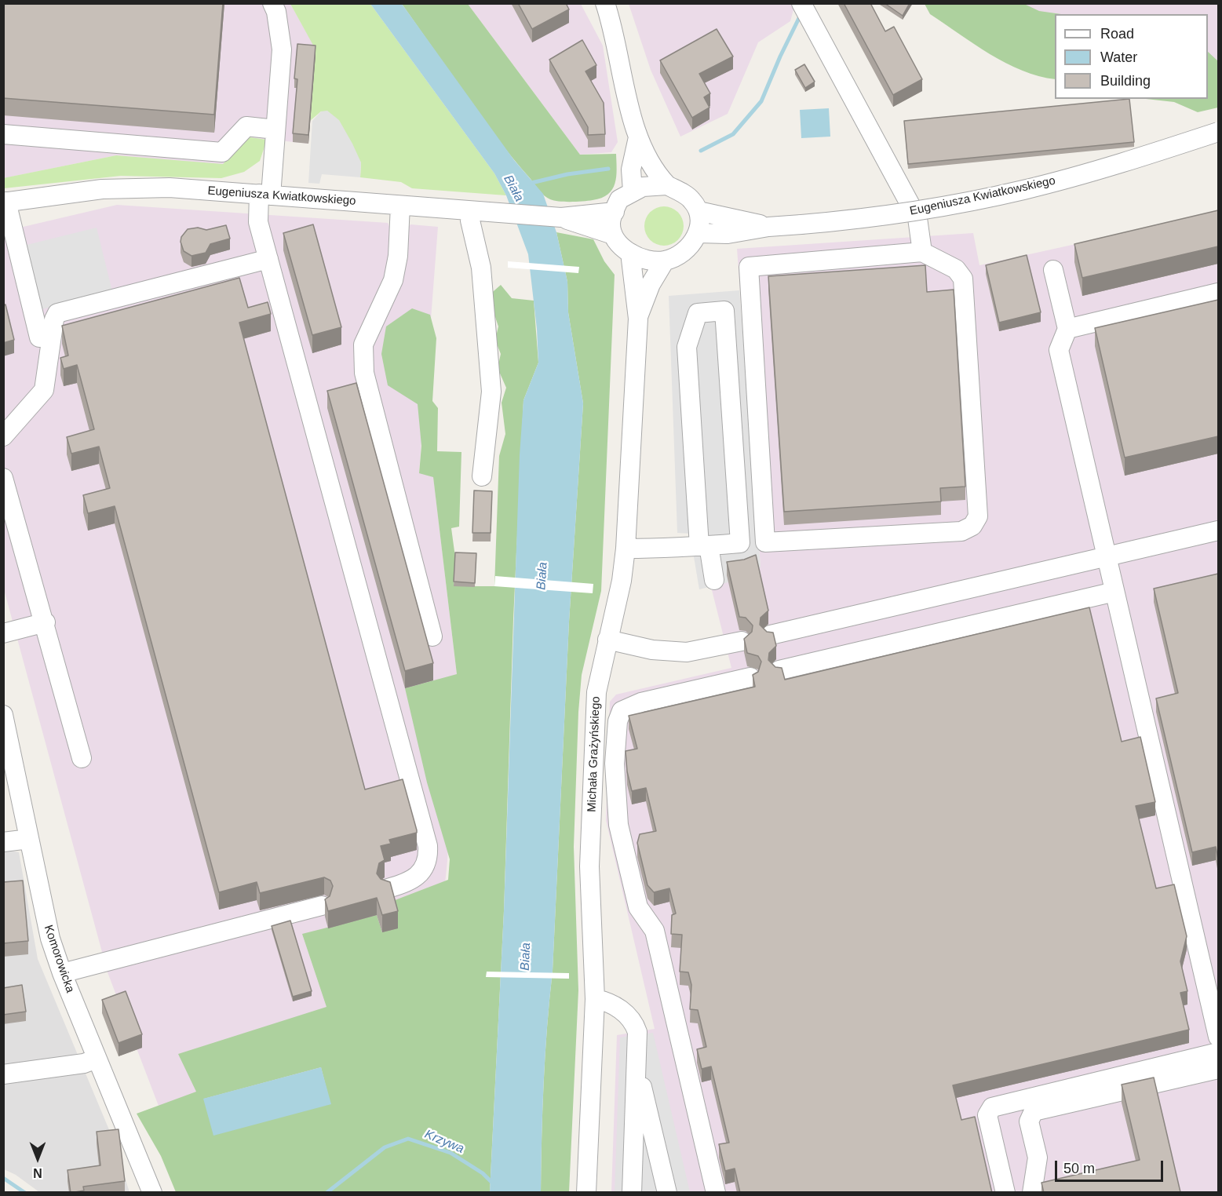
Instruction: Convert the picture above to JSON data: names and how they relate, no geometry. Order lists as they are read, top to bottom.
{
  "streets": {
    "street": ["Eugeniusza Kwiatkowskiego", "Michała Grażyńskiego", "Komorowicka"]
  },
  "crossings": [
    ["Eugeniusza Kwiatkowskiego", "Michała Grażyńskiego"]
  ],
  "water": ["Biała", "Krzywa"],
  "legend": ["Road", "Water", "Building"],
  "scale_bar": "50 m",
  "north": "bottom"
}
